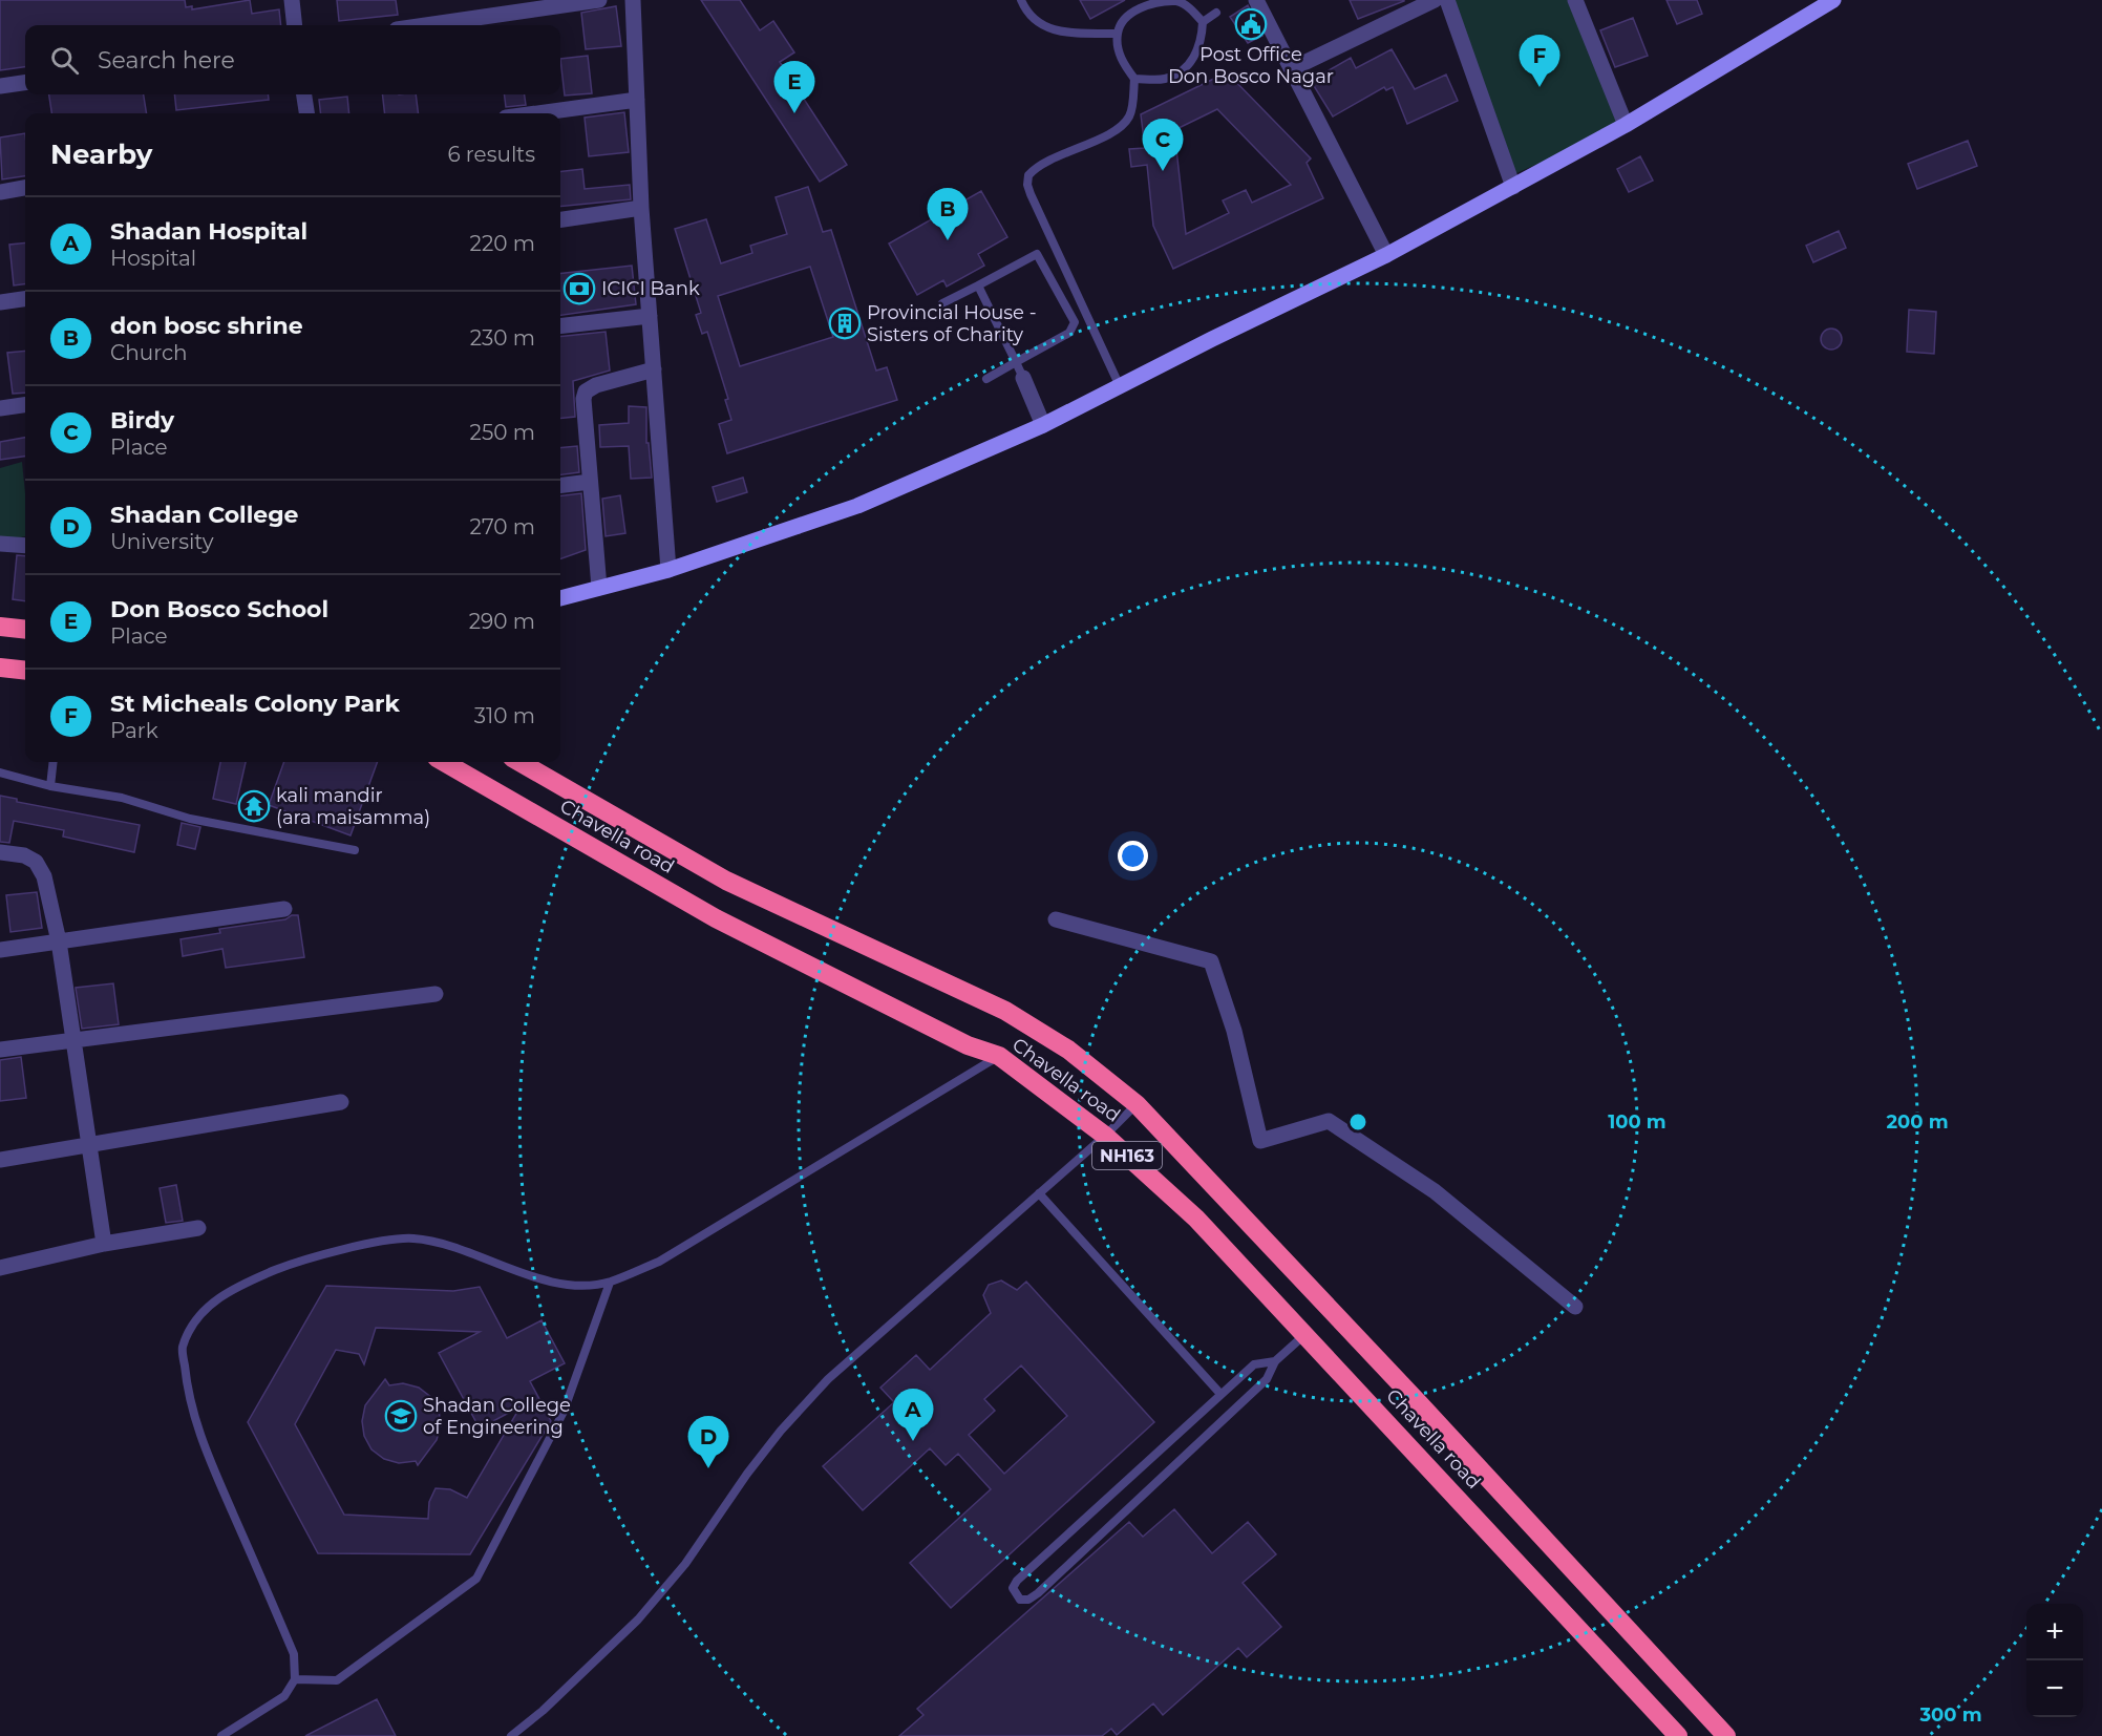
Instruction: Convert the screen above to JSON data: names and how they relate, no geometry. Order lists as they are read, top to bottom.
{
  "streets": {
    "highway": ["Chavella road", "NH163"]
  },
  "places": {
    "public building": ["Post Office Don Bosco Nagar"],
    "bank": ["ICICI Bank"],
    "building": ["Provincial House - Sisters of Charity"],
    "temple": ["kali mandir (ara maisamma)"],
    "school or university": ["Shadan College of Engineering"]
  },
  "page": {
    "search": "Search here",
    "pins": [
      "F",
      "E",
      "C",
      "B",
      "A",
      "D"
    ],
    "heading": ["Nearby", "6 results"],
    "list": [
      {
        "mark": "A",
        "name": "Shadan Hospital",
        "note": "Hospital",
        "value": "220 m"
      },
      {
        "mark": "B",
        "name": "don bosc shrine",
        "note": "Church",
        "value": "230 m"
      },
      {
        "mark": "C",
        "name": "Birdy",
        "note": "Place",
        "value": "250 m"
      },
      {
        "mark": "D",
        "name": "Shadan College",
        "note": "University",
        "value": "270 m"
      },
      {
        "mark": "E",
        "name": "Don Bosco School",
        "note": "Place",
        "value": "290 m"
      },
      {
        "mark": "F",
        "name": "St Micheals Colony Park",
        "note": "Park",
        "value": "310 m"
      }
    ],
    "map_buttons": ["+", "−"]
  },
  "rings": ["100 m", "200 m", "300 m"]
}
